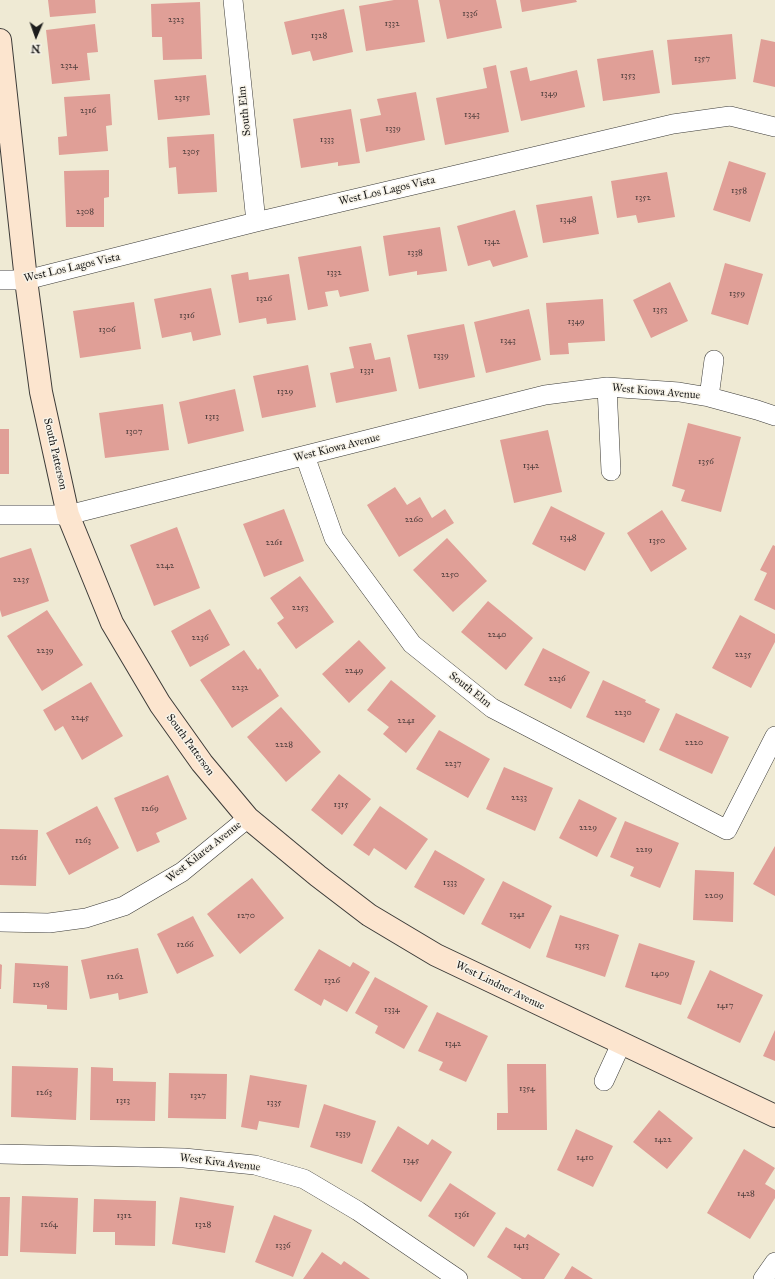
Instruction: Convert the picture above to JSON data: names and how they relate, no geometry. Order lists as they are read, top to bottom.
{
  "streets": {
    "street": [
      "South Elm",
      "West Los Lagos Vista",
      "West Kiowa Avenue",
      "South Patterson",
      "West Kilarea Avenue",
      "West Lindner Avenue",
      "West Kiva Avenue"
    ]
  },
  "crossings": [
    ["South Elm", "West Los Lagos Vista"],
    ["South Elm", "West Kiowa Avenue"],
    ["West Los Lagos Vista", "South Patterson"],
    ["West Kiowa Avenue", "South Patterson"],
    ["South Patterson", "West Kilarea Avenue"],
    ["South Patterson", "West Lindner Avenue"],
    ["West Kilarea Avenue", "West Lindner Avenue"]
  ],
  "house_numbers": [
    "1336",
    "2323",
    "1332",
    "1328",
    "1357",
    "2324",
    "1353",
    "1349",
    "2315",
    "2316",
    "1343",
    "1339",
    "1333",
    "2305",
    "1358",
    "1352",
    "2308",
    "1348",
    "1342",
    "1338",
    "1332",
    "1359",
    "1326",
    "1353",
    "1316",
    "1349",
    "1306",
    "1343",
    "1339",
    "1331",
    "1329",
    "1313",
    "1307",
    "1356",
    "1342",
    "2260",
    "1348",
    "1350",
    "2261",
    "2242",
    "2250",
    "2235",
    "2253",
    "2240",
    "2236",
    "2239",
    "2235",
    "2249",
    "2236",
    "2232",
    "2230",
    "2245",
    "2241",
    "2220",
    "2228",
    "2237",
    "2233",
    "1315",
    "1269",
    "2229",
    "1263",
    "2219",
    "1261",
    "1333",
    "2209",
    "1341",
    "1270",
    "1266",
    "1353",
    "1409",
    "1262",
    "1326",
    "1258",
    "1417",
    "1334",
    "1342",
    "1354",
    "1263",
    "1327",
    "1313",
    "1335",
    "1339",
    "1422",
    "1410",
    "1345",
    "1428",
    "1361",
    "1312",
    "1264",
    "1328",
    "1336",
    "1413"
  ],
  "north": "bottom"
}
